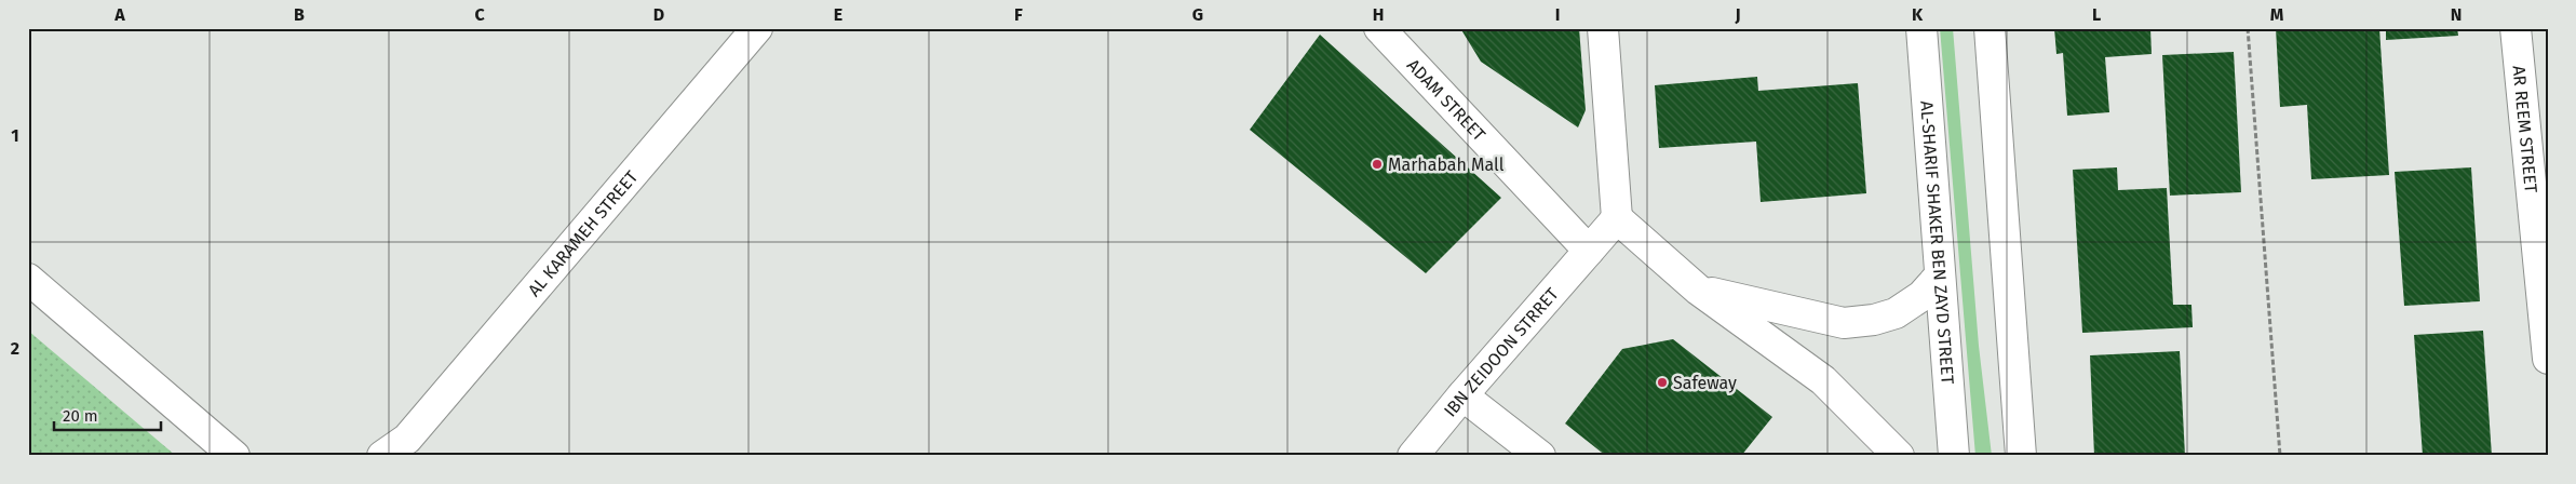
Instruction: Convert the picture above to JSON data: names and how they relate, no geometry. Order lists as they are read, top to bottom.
{
  "streets": {
    "main road": [
      "ADAM STREET",
      "AR REEM STREET",
      "AL KARAMEH STREET",
      "AL-SHARIF SHAKER BEN ZAYD STREET",
      "IBN ZEIDOON STRRET"
    ]
  },
  "crossings": [
    ["ADAM STREET", "IBN ZEIDOON STRRET"]
  ],
  "places": ["Marhabah Mall", "Safeway"],
  "scale_bar": "20 m",
  "grid": {
    "columns": [
      "A",
      "B",
      "C",
      "D",
      "E",
      "F",
      "G",
      "H",
      "I",
      "J",
      "K",
      "L",
      "M",
      "N"
    ],
    "rows": ["1", "2"]
  }
}
